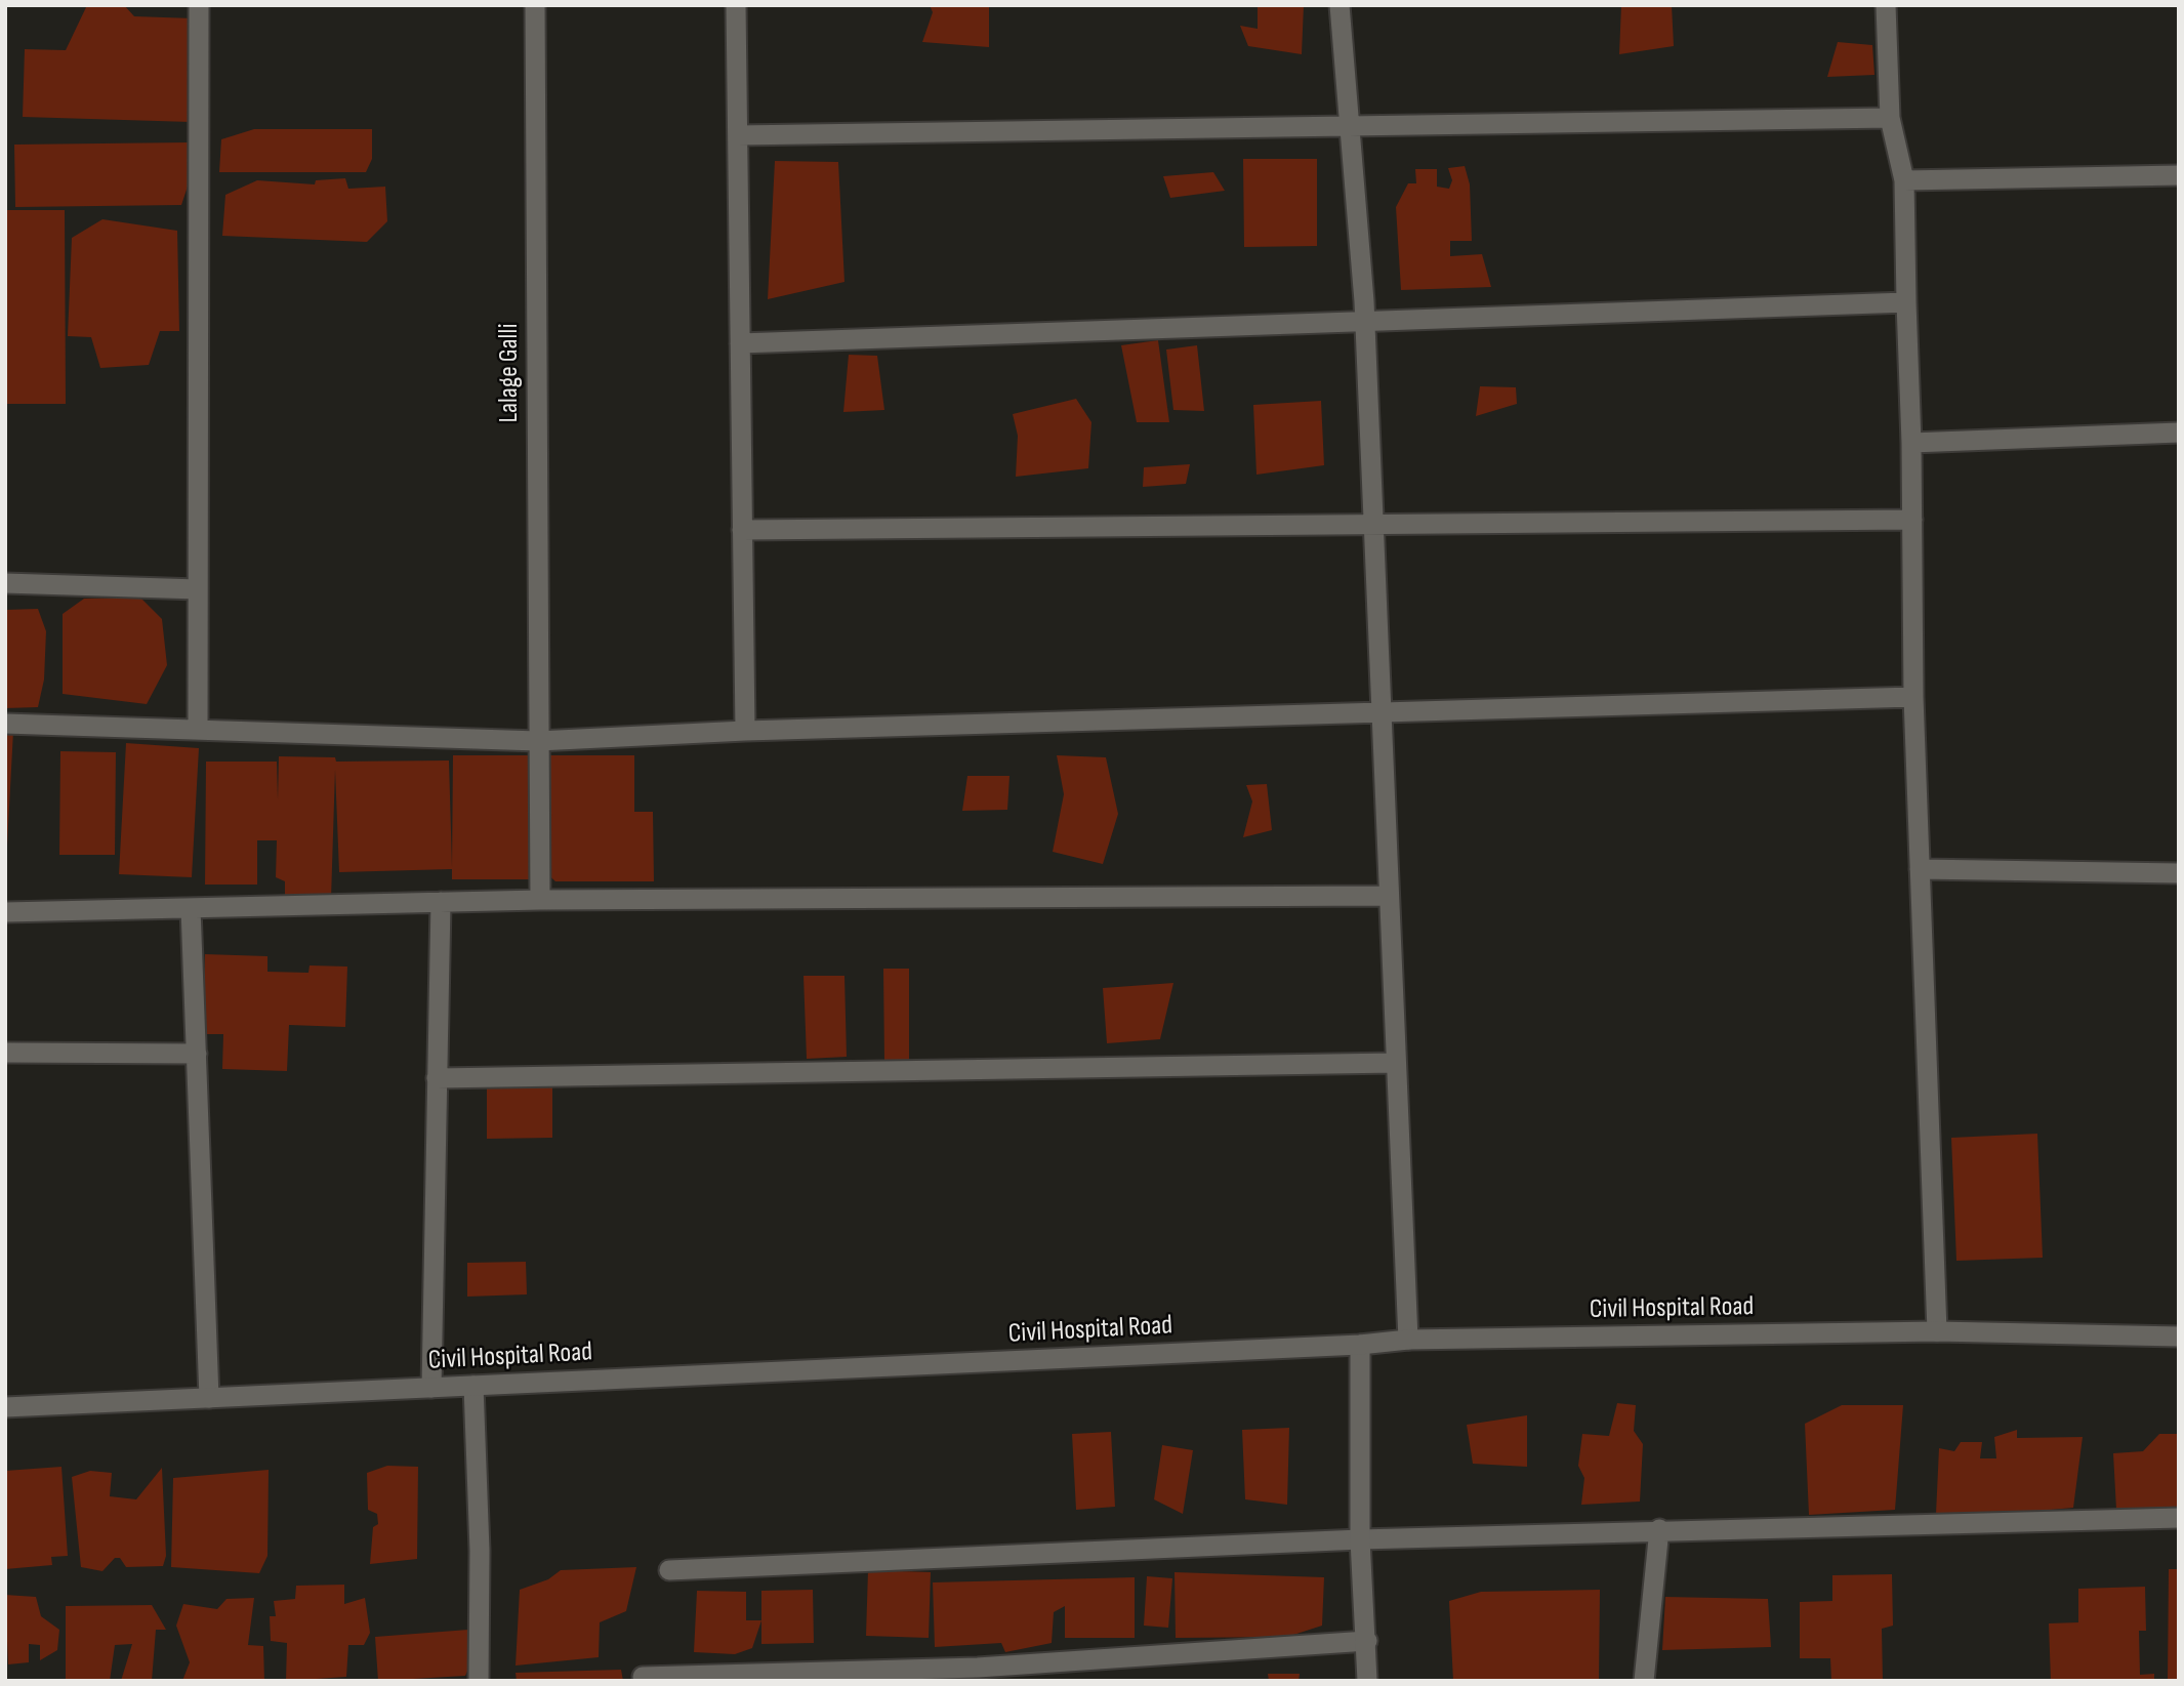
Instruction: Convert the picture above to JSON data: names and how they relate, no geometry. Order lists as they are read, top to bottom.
{
  "streets": {
    "street": ["Lalage Galli", "Civil Hospital Road"]
  }
}
